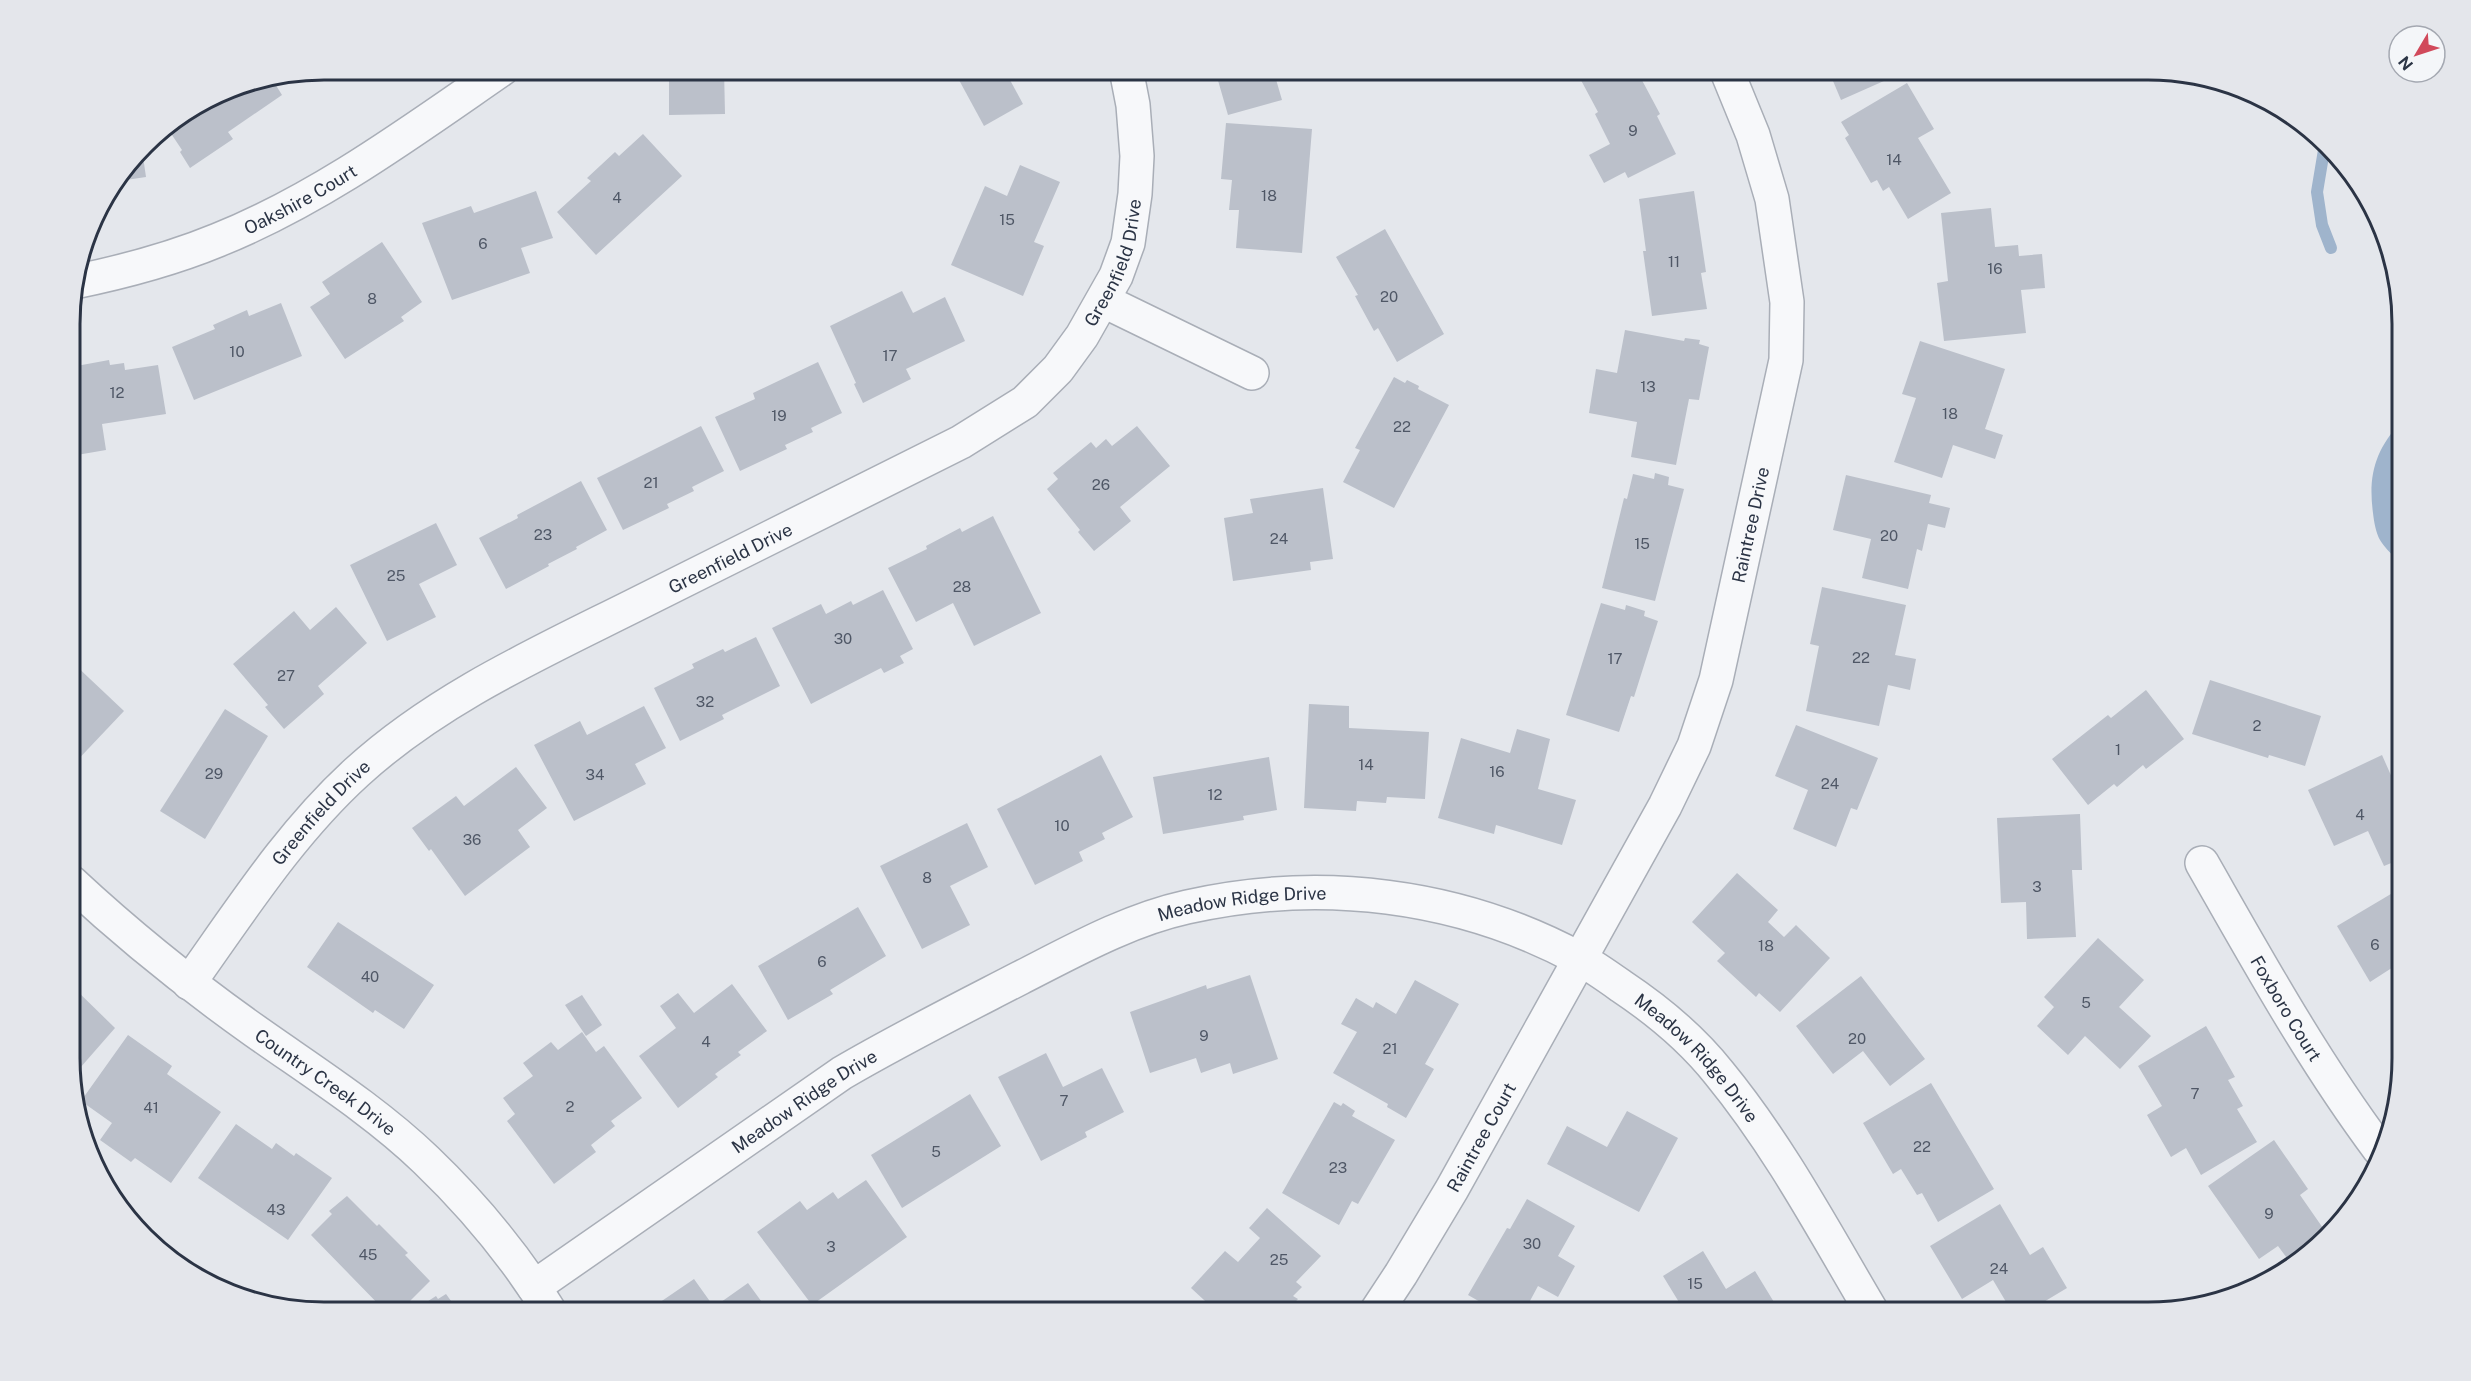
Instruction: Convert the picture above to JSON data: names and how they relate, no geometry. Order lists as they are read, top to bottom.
{
  "streets": {
    "street": [
      "Oakshire Court",
      "Greenfield Drive",
      "Raintree Drive",
      "Meadow Ridge Drive",
      "Foxboro Court",
      "Country Creek Drive",
      "Raintree Court"
    ]
  },
  "crossings": [
    ["Greenfield Drive", "Country Creek Drive"],
    ["Raintree Drive", "Meadow Ridge Drive"],
    ["Raintree Drive", "Raintree Court"],
    ["Meadow Ridge Drive", "Country Creek Drive"],
    ["Meadow Ridge Drive", "Raintree Court"]
  ],
  "house_numbers": [
    "9",
    "14",
    "18",
    "4",
    "15",
    "6",
    "11",
    "16",
    "20",
    "8",
    "10",
    "17",
    "13",
    "12",
    "18",
    "19",
    "22",
    "21",
    "26",
    "23",
    "20",
    "24",
    "15",
    "25",
    "28",
    "30",
    "22",
    "17",
    "27",
    "32",
    "2",
    "1",
    "14",
    "16",
    "29",
    "34",
    "24",
    "12",
    "4",
    "10",
    "36",
    "8",
    "3",
    "6",
    "18",
    "6",
    "40",
    "5",
    "9",
    "20",
    "4",
    "21",
    "7",
    "7",
    "2",
    "41",
    "22",
    "5",
    "23",
    "43",
    "9",
    "30",
    "3",
    "45",
    "25",
    "24",
    "15"
  ],
  "north": "bottom left"
}
